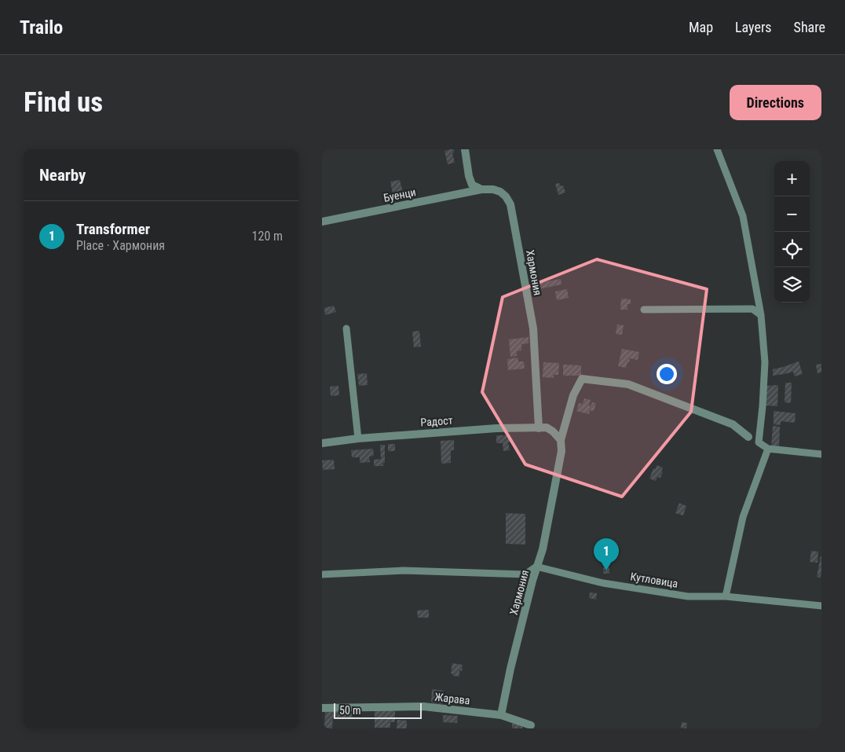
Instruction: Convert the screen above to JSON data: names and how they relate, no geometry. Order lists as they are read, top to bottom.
{
  "streets": {
    "street": [
      "Буенци",
      "Хармония",
      "Радост",
      "Жарава"
    ],
    "lane": ["Кутловица"]
  },
  "crossings": [
    ["Буенци", "Хармония"],
    ["Хармония", "Радост"],
    ["Хармония", "Кутловица"],
    ["Хармония", "Жарава"]
  ],
  "scale_bar": "50 m",
  "page": {
    "header": "Trailo",
    "nav": ["Map", "Layers", "Share"],
    "buttons": "Directions",
    "title": "Find us",
    "heading": "Nearby",
    "map_buttons": ["+", "−"],
    "list": [
      {
        "mark": "1",
        "name": "Transformer",
        "note": "Place · Хармония",
        "value": "120 m"
      }
    ],
    "pins": "1",
    "scale": "50 m"
  }
}
